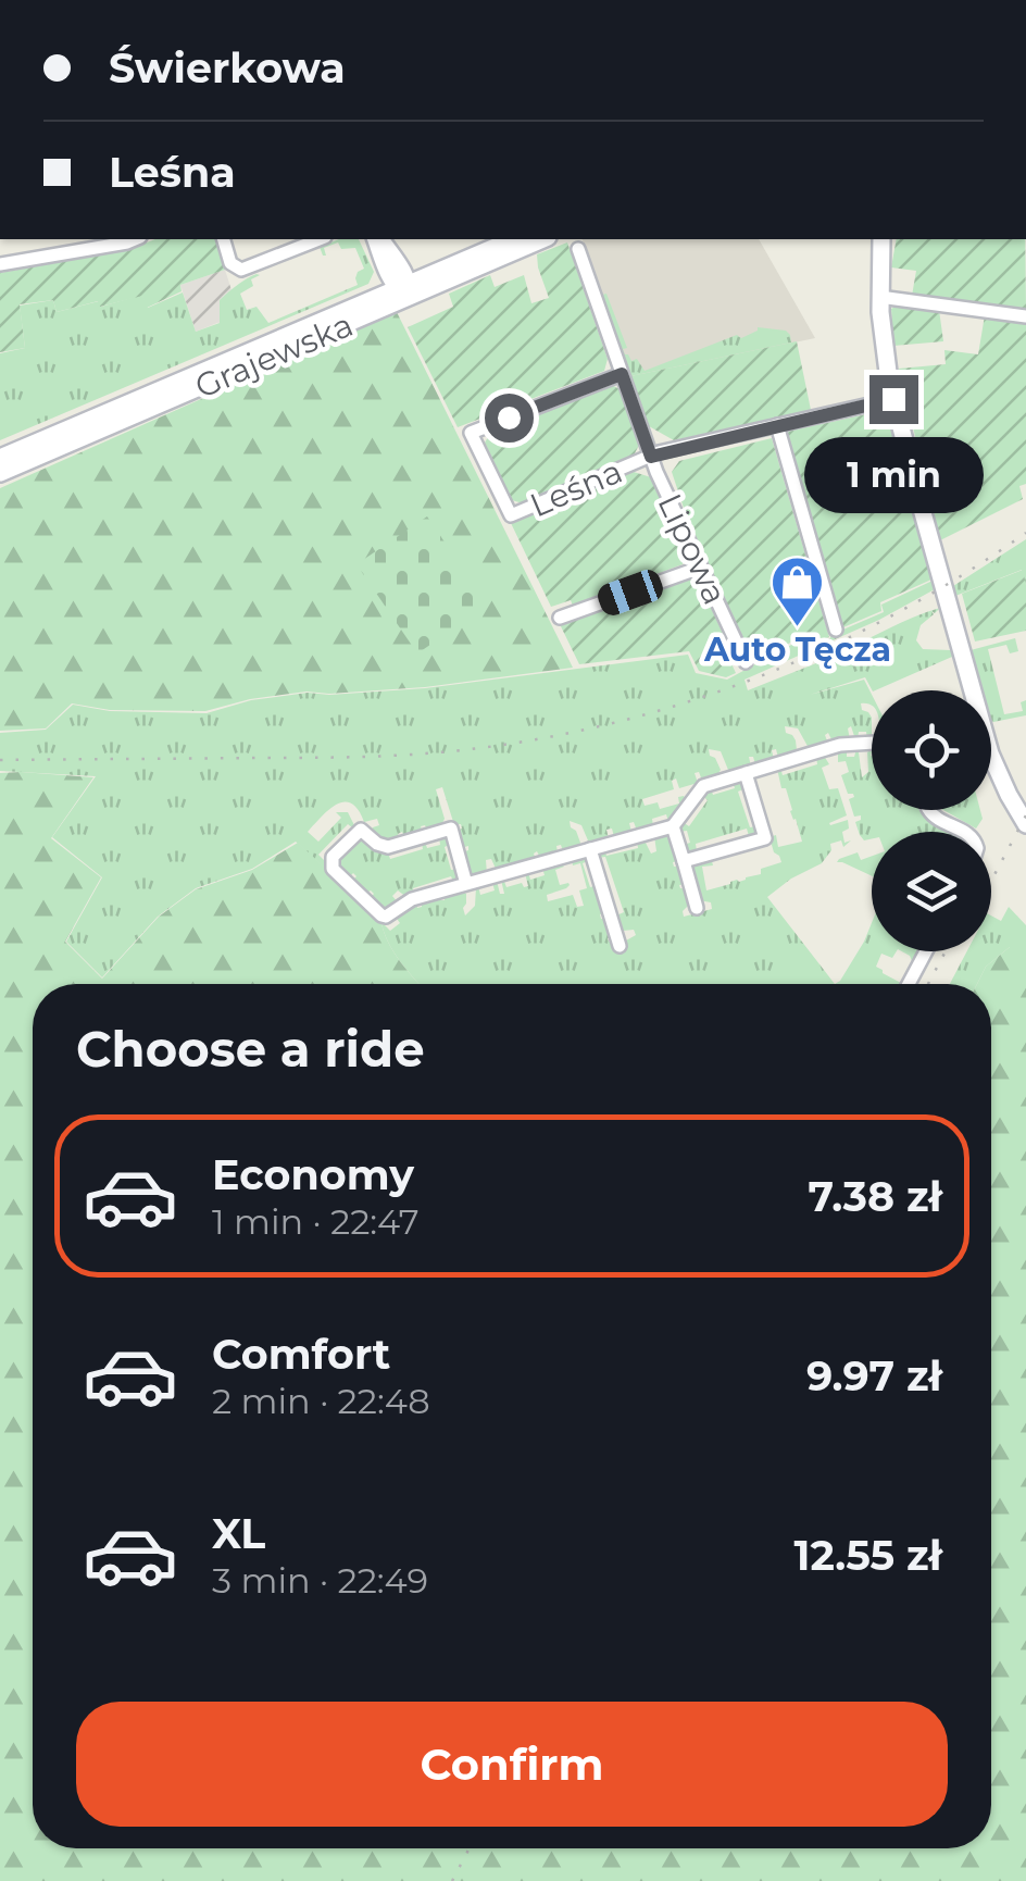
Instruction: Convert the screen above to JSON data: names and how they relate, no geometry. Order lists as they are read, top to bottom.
{
  "streets": {
    "main road": ["Grajewska"],
    "street": ["Leśna", "Lipowa"]
  },
  "crossings": [
    ["Leśna", "Lipowa"]
  ],
  "places": {
    "shop": ["Auto Tęcza"]
  },
  "page": {
    "banner": ["Świerkowa", "Leśna"],
    "bubble": "1 min",
    "heading": "Choose a ride",
    "list": [
      {
        "name": "Economy",
        "note": "1 min · 22:47",
        "value": "7.38 zł"
      },
      {
        "name": "Comfort",
        "note": "2 min · 22:48",
        "value": "9.97 zł"
      },
      {
        "name": "XL",
        "note": "3 min · 22:49",
        "value": "12.55 zł"
      }
    ],
    "buttons": "Confirm"
  }
}
